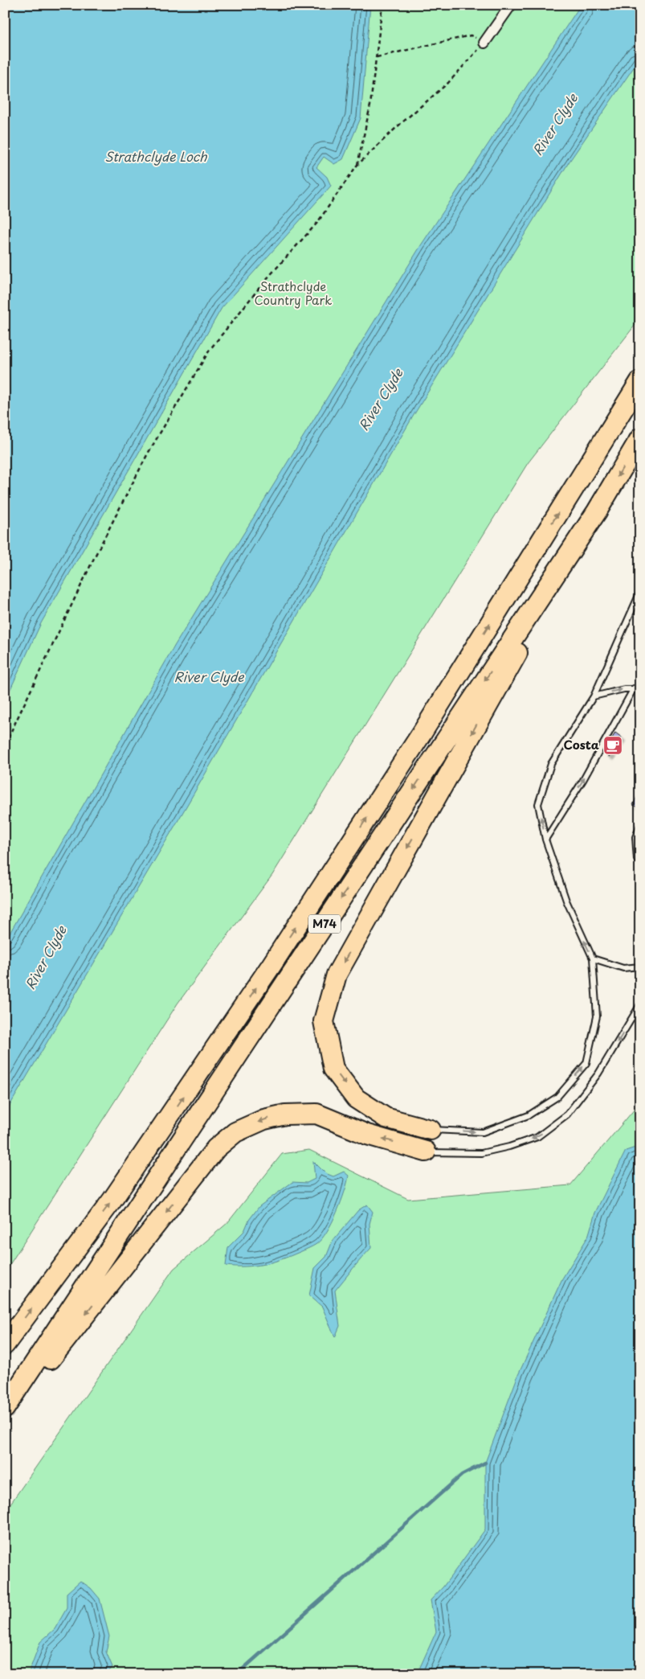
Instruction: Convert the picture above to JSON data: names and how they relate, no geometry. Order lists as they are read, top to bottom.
{
  "streets": {
    "highway": ["M74"]
  },
  "water": ["River Clyde", "Strathclyde Loch"],
  "parks": ["Strathclyde Country Park"],
  "places": {
    "cafe": ["Costa"]
  }
}
